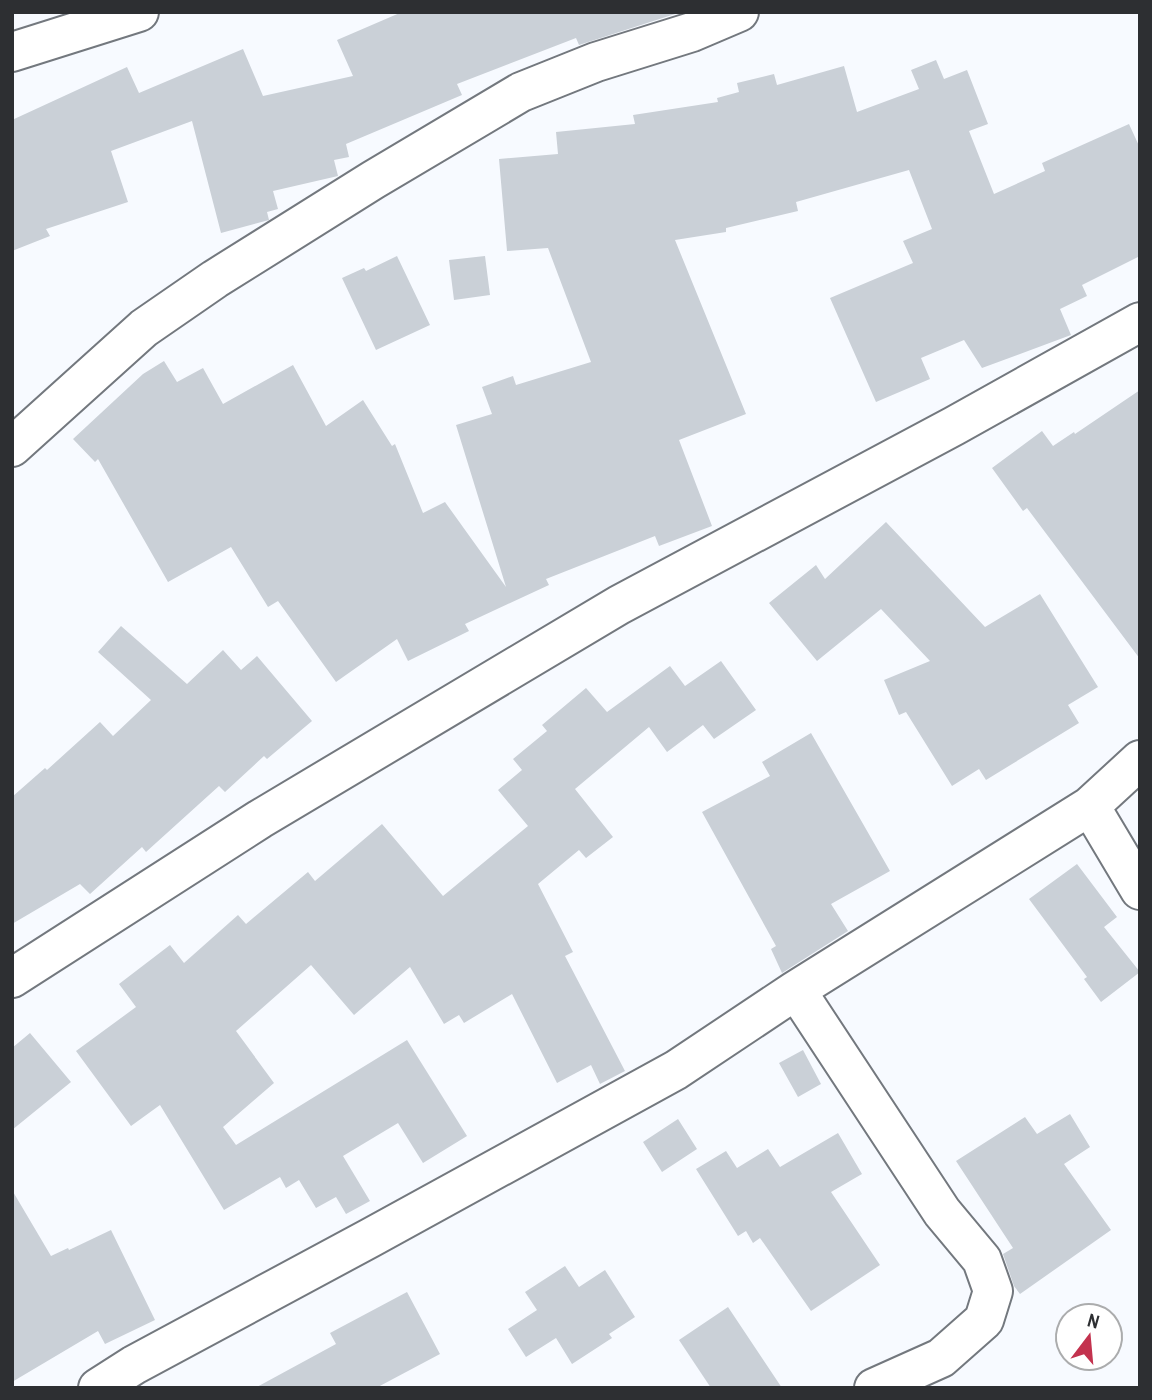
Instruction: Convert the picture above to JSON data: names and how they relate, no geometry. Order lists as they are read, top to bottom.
{
  "north": "top"
}
